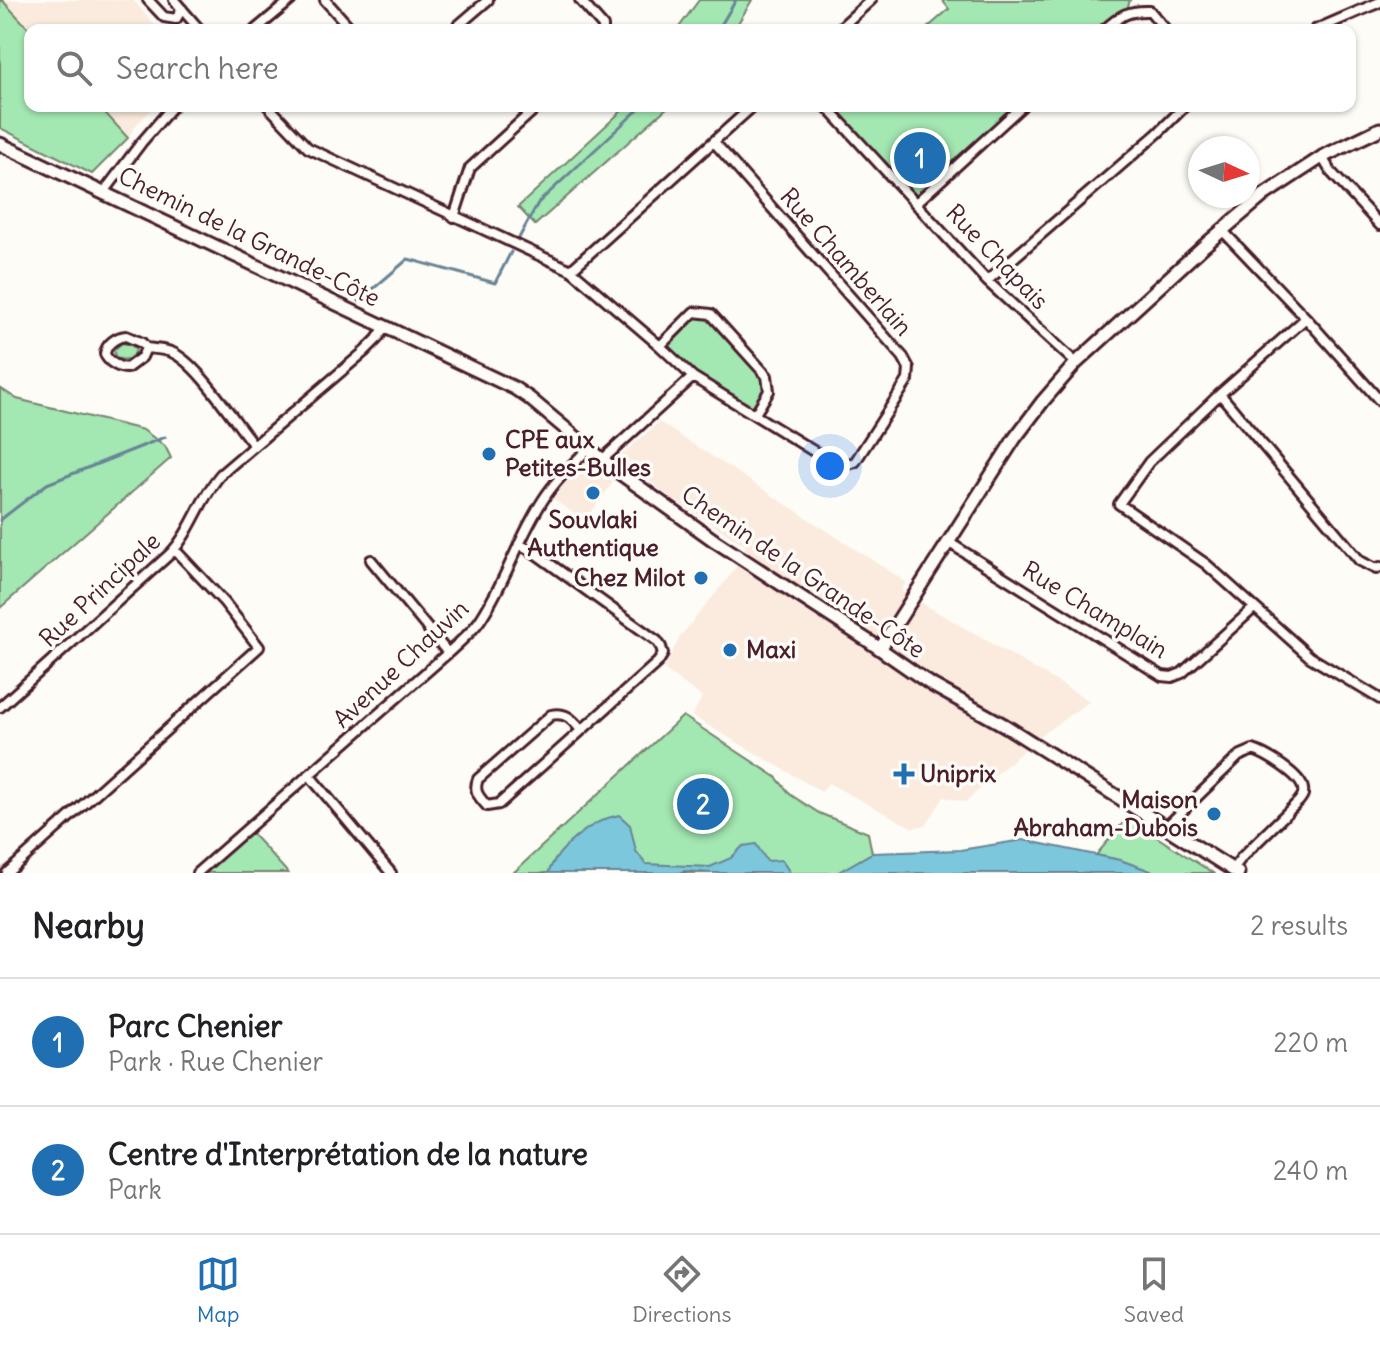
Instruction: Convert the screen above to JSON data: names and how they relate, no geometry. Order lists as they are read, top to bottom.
{
  "streets": {
    "main road": ["Chemin de la Grande-Côte"],
    "street": [
      "Rue Chapais",
      "Rue Chamberlain",
      "Rue Principale",
      "Rue Champlain",
      "Avenue Chauvin"
    ]
  },
  "crossings": [
    ["Chemin de la Grande-Côte", "Rue Principale"],
    ["Chemin de la Grande-Côte", "Avenue Chauvin"]
  ],
  "places": {
    "other": [
      "CPE aux Petites-Bulles",
      "Souvlaki Authentique",
      "Chez Milot",
      "Maxi",
      "Maison Abraham-Dubois"
    ],
    "health": ["Uniprix"]
  },
  "north": "right",
  "page": {
    "search": "Search here",
    "pins": ["1", "2"],
    "heading": ["Nearby", "2 results"],
    "list": [
      {
        "mark": "1",
        "name": "Parc Chenier",
        "note": "Park · Rue Chenier",
        "value": "220 m"
      },
      {
        "mark": "2",
        "name": "Centre d'Interprétation de la nature",
        "note": "Park",
        "value": "240 m"
      }
    ],
    "nav": ["Map", "Directions", "Saved"]
  }
}
